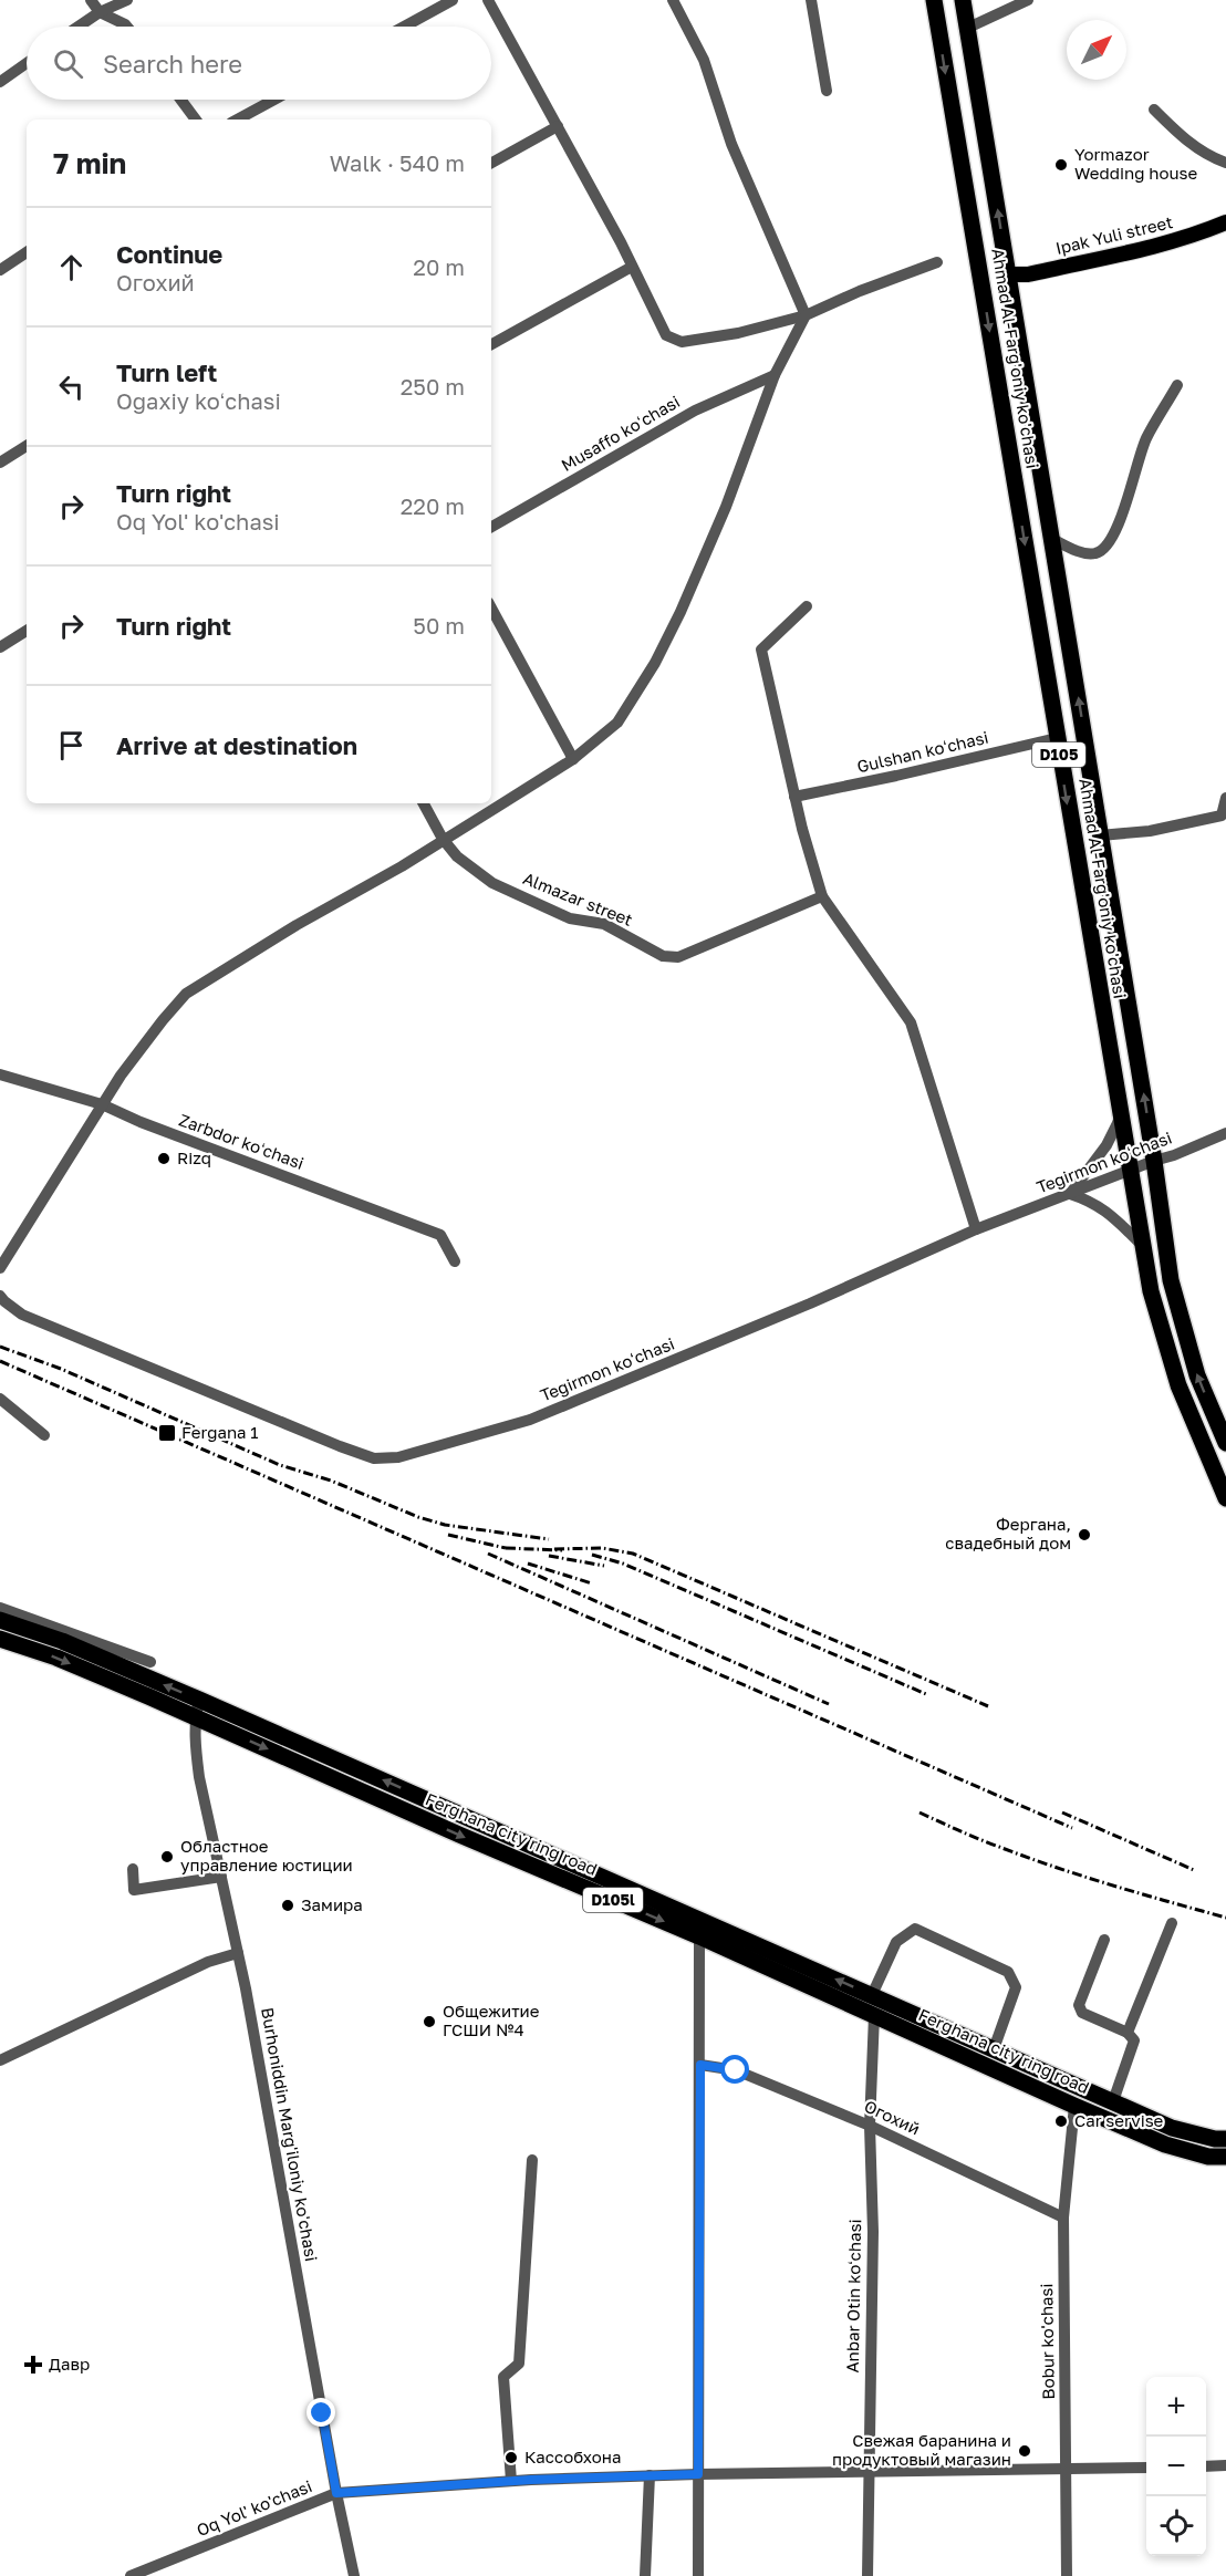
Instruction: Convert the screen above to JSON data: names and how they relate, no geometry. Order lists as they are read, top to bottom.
{
  "streets": {
    "highway": [
      "Ahmad Al-Farg'oniy ko'chasi",
      "D105",
      "Ferghana city ring road",
      "D105l"
    ],
    "main road": ["Ipak Yuli street"],
    "street": [
      "Musaffo koʻchasi",
      "Gulshan koʻchasi",
      "Almazar street",
      "Zarbdor koʻchasi",
      "Tegirmon koʻchasi",
      "Огохий",
      "Burhoniddin Marg'iloniy ko'chasi",
      "Anbar Otin koʻchasi",
      "Bobur ko'chasi",
      "Oq Yol' ko'chasi"
    ]
  },
  "crossings": [
    ["Ipak Yuli street", "Ahmad Al-Farg'oniy ko'chasi"],
    ["Ahmad Al-Farg'oniy ko'chasi", "Gulshan koʻchasi"],
    ["Ahmad Al-Farg'oniy ko'chasi", "Tegirmon koʻchasi"],
    ["Ferghana city ring road", "Burhoniddin Marg'iloniy ko'chasi"],
    ["Ferghana city ring road", "Anbar Otin koʻchasi"],
    ["Ferghana city ring road", "Bobur ko'chasi"],
    ["Огохий", "Anbar Otin koʻchasi"],
    ["Огохий", "Bobur ko'chasi"],
    ["Burhoniddin Marg'iloniy ko'chasi", "Oq Yol' ko'chasi"],
    ["Anbar Otin koʻchasi", "Oq Yol' ko'chasi"],
    ["Bobur ko'chasi", "Oq Yol' ko'chasi"]
  ],
  "places": {
    "other": [
      "Yormazor Wedding house",
      "Rizq",
      "Фергана, свадебный дом",
      "Областное управление юстиции",
      "Замира",
      "Общежитие ГСШИ №4",
      "Car servise",
      "Свежая баранина и продуктовый магазин",
      "Кассобхона"
    ],
    "transit": ["Fergana 1"],
    "health": ["Давр"]
  },
  "north": "top right",
  "page": {
    "search": "Search here",
    "heading": ["7 min", "Walk · 540 m"],
    "list": [
      ["Continue", "Огохий", "20 m"],
      ["Turn left", "Ogaxiy koʻchasi", "250 m"],
      ["Turn right", "Oq Yol' ko'chasi", "220 m"],
      ["Turn right", "50 m"],
      "Arrive at destination"
    ],
    "map_buttons": ["+", "−"]
  }
}
